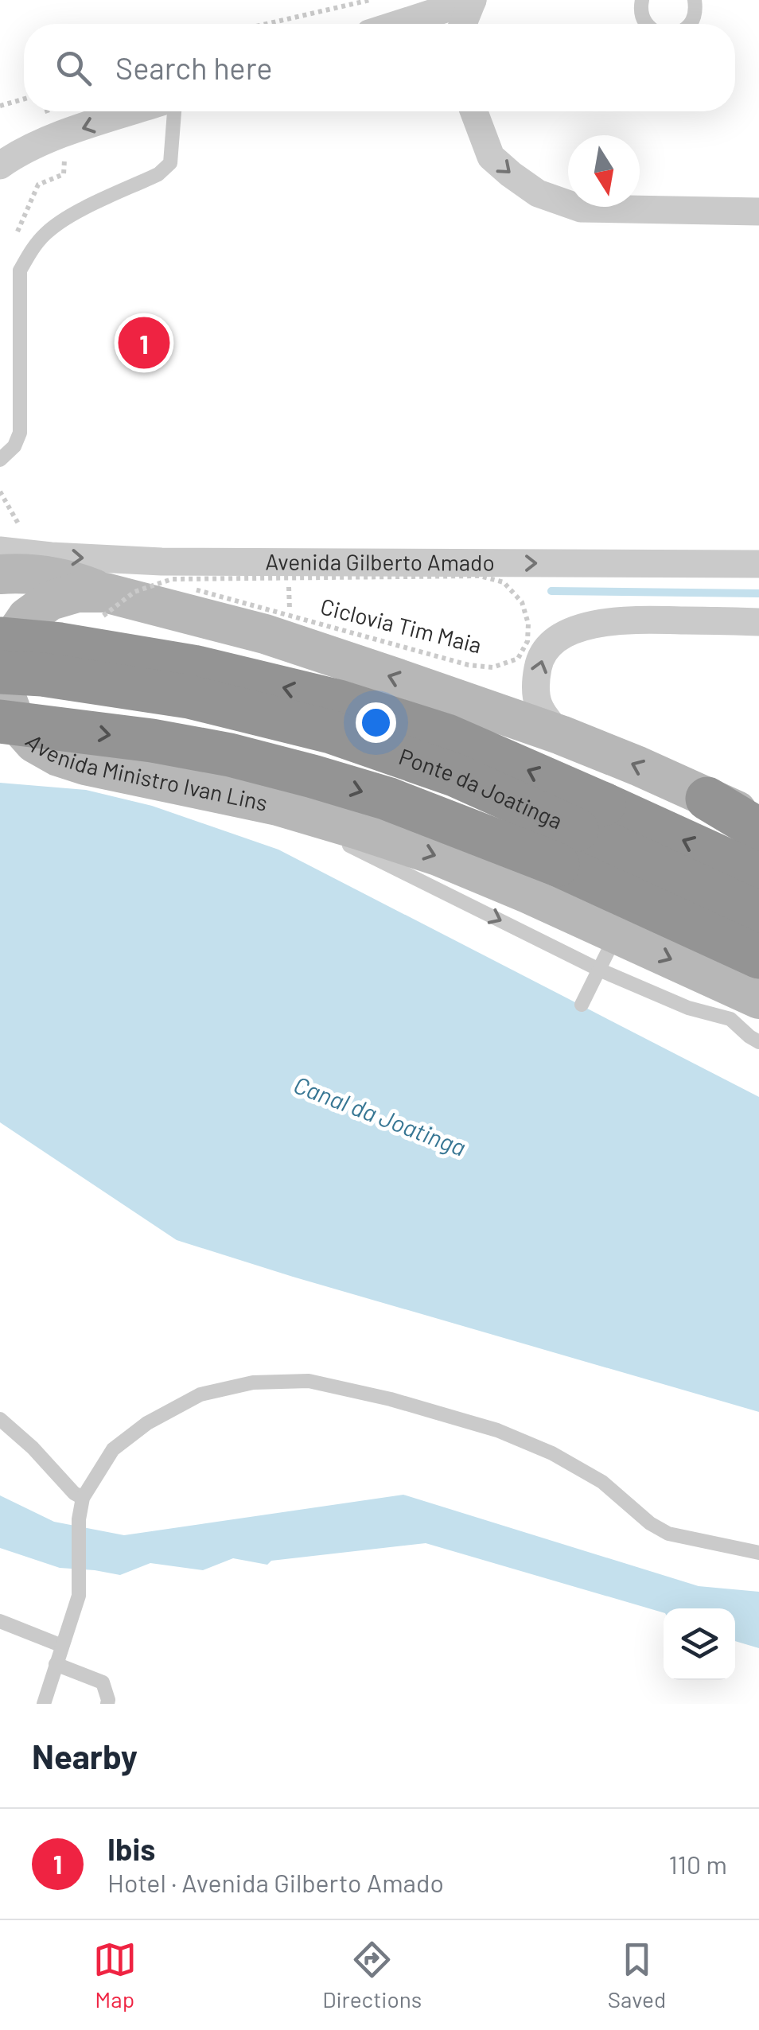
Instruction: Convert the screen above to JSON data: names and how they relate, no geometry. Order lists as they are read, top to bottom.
{
  "streets": {
    "highway": ["Ponte da Joatinga"],
    "main road": ["Avenida Ministro Ivan Lins"],
    "street": ["Avenida Gilberto Amado"],
    "path": ["Ciclovia Tim Maia"]
  },
  "crossings": [
    ["Ciclovia Tim Maia", "Avenida Ministro Ivan Lins"]
  ],
  "one_way": ["Avenida Gilberto Amado"],
  "water": ["Canal da Joatinga"],
  "north": "bottom",
  "page": {
    "search": "Search here",
    "pins": "1",
    "heading": "Nearby",
    "list": [
      {
        "mark": "1",
        "name": "Ibis",
        "note": "Hotel · Avenida Gilberto Amado",
        "value": "110 m"
      }
    ],
    "nav": ["Map", "Directions", "Saved"]
  }
}
